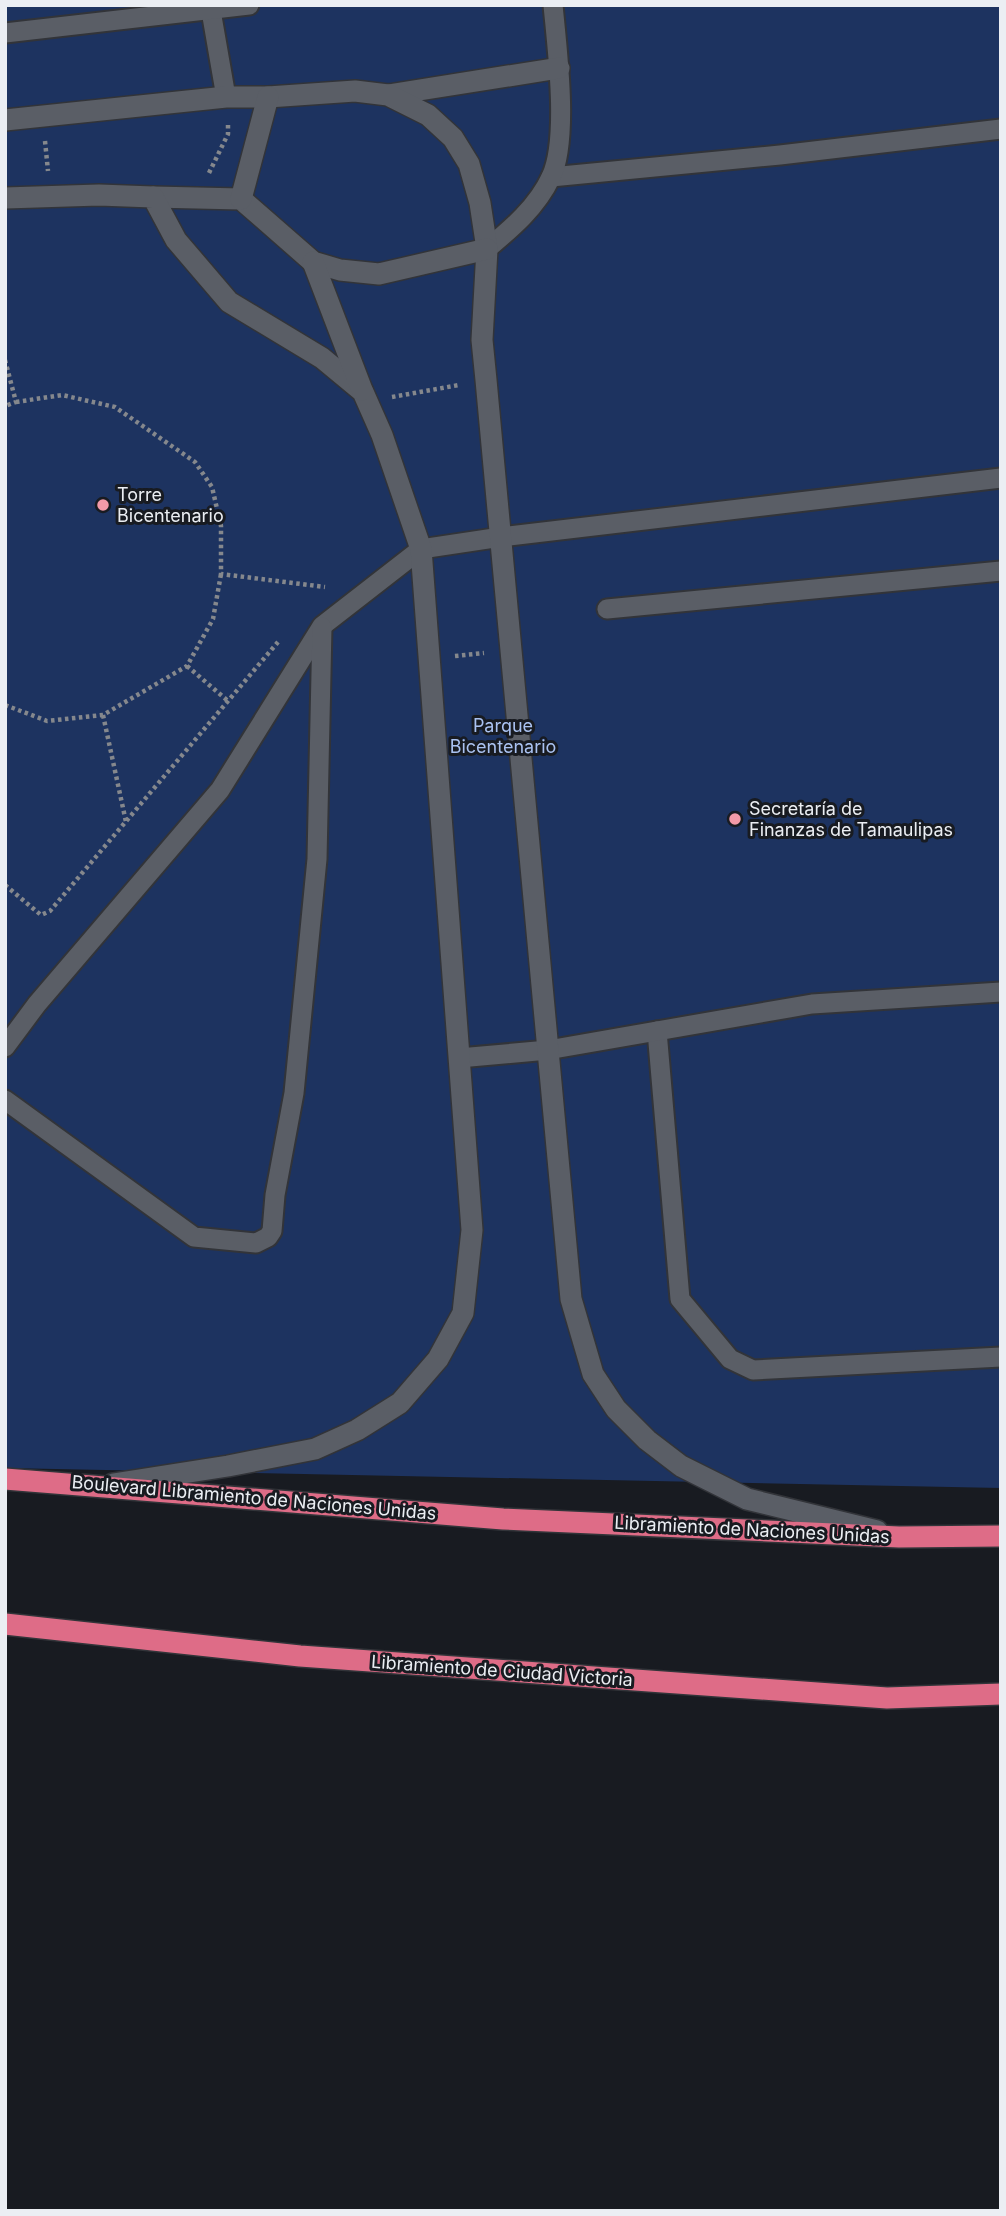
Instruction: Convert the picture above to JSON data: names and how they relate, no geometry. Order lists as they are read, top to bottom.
{
  "streets": {
    "highway": ["Boulevard Libramiento de Naciones Unidas", "Libramiento de Naciones Unidas", "Libramiento de Ciudad Victoria"]
  },
  "crossings": [
    ["Boulevard Libramiento de Naciones Unidas", "Libramiento de Naciones Unidas"]
  ],
  "parks": ["Parque Bicentenario"],
  "places": ["Torre Bicentenario", "Secretaría de Finanzas de Tamaulipas"]
}
